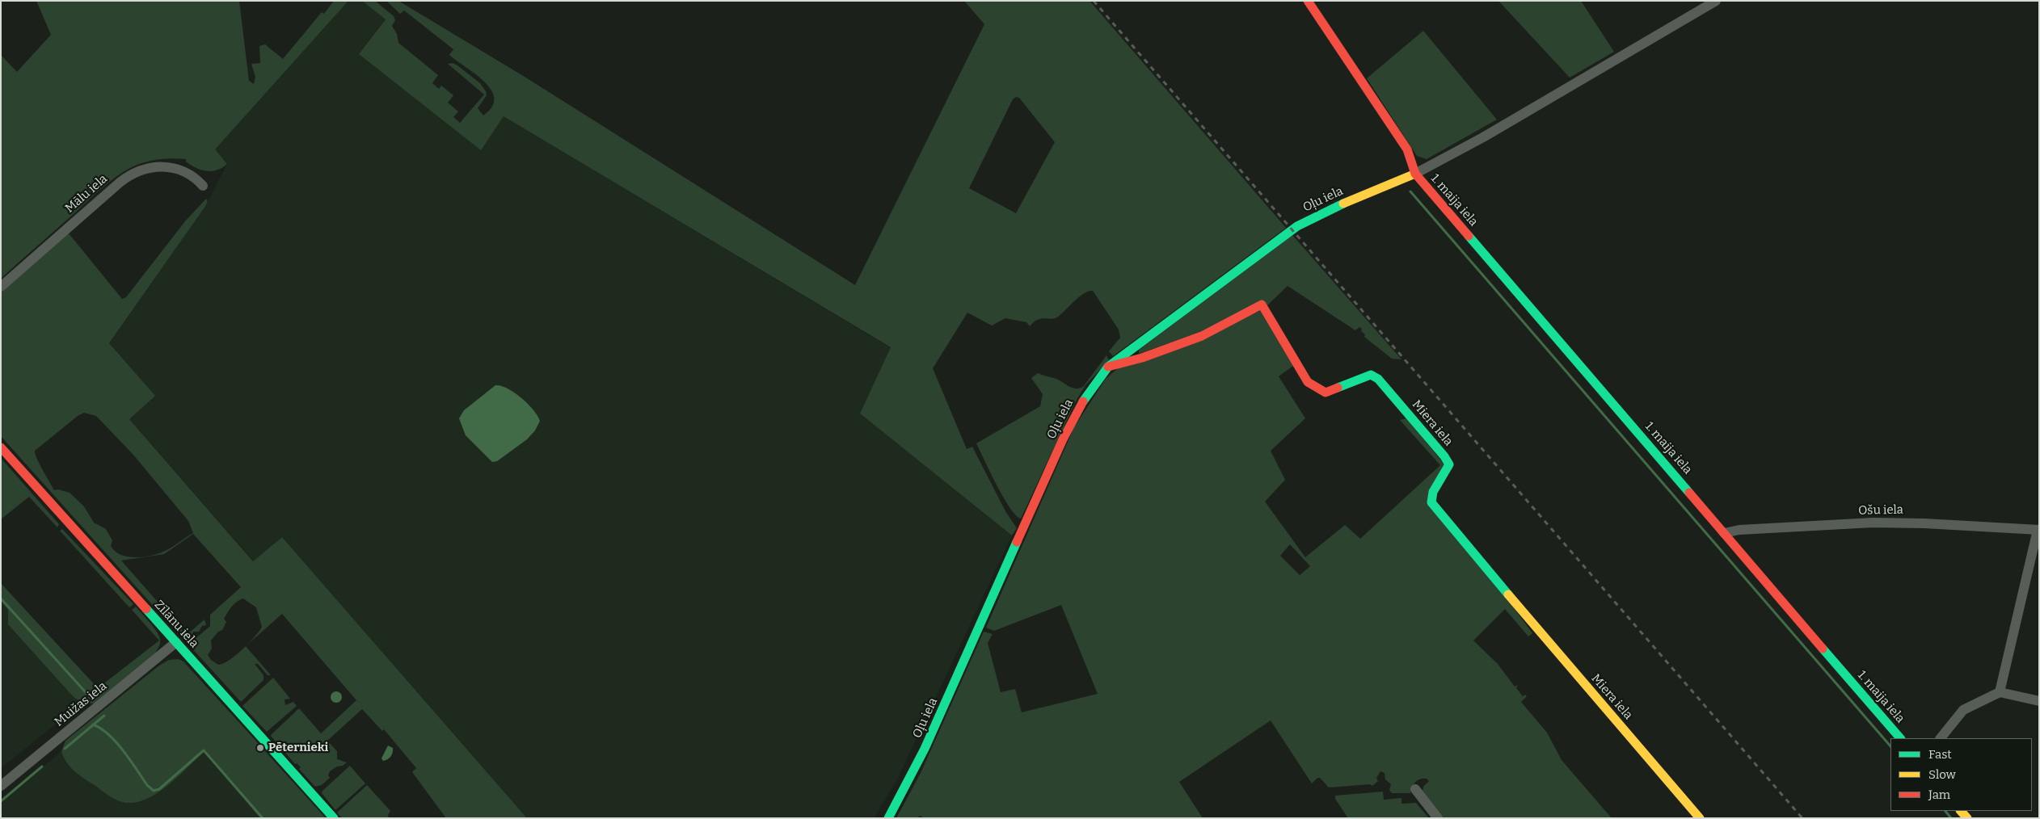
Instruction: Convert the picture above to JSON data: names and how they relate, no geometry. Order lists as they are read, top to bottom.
{
  "streets": {
    "main road": [
      "Oļu iela",
      "1. maija iela",
      "Miera iela",
      "Zīlānu iela"
    ],
    "street": ["Mālu iela", "Ošu iela", "Muižas iela"]
  },
  "crossings": [
    ["Oļu iela", "1. maija iela"],
    ["Oļu iela", "Miera iela"],
    ["1. maija iela", "Ošu iela"],
    ["Zīlānu iela", "Muižas iela"]
  ],
  "places": ["Pēternieki"],
  "legend": ["Fast", "Slow", "Jam"]
}
